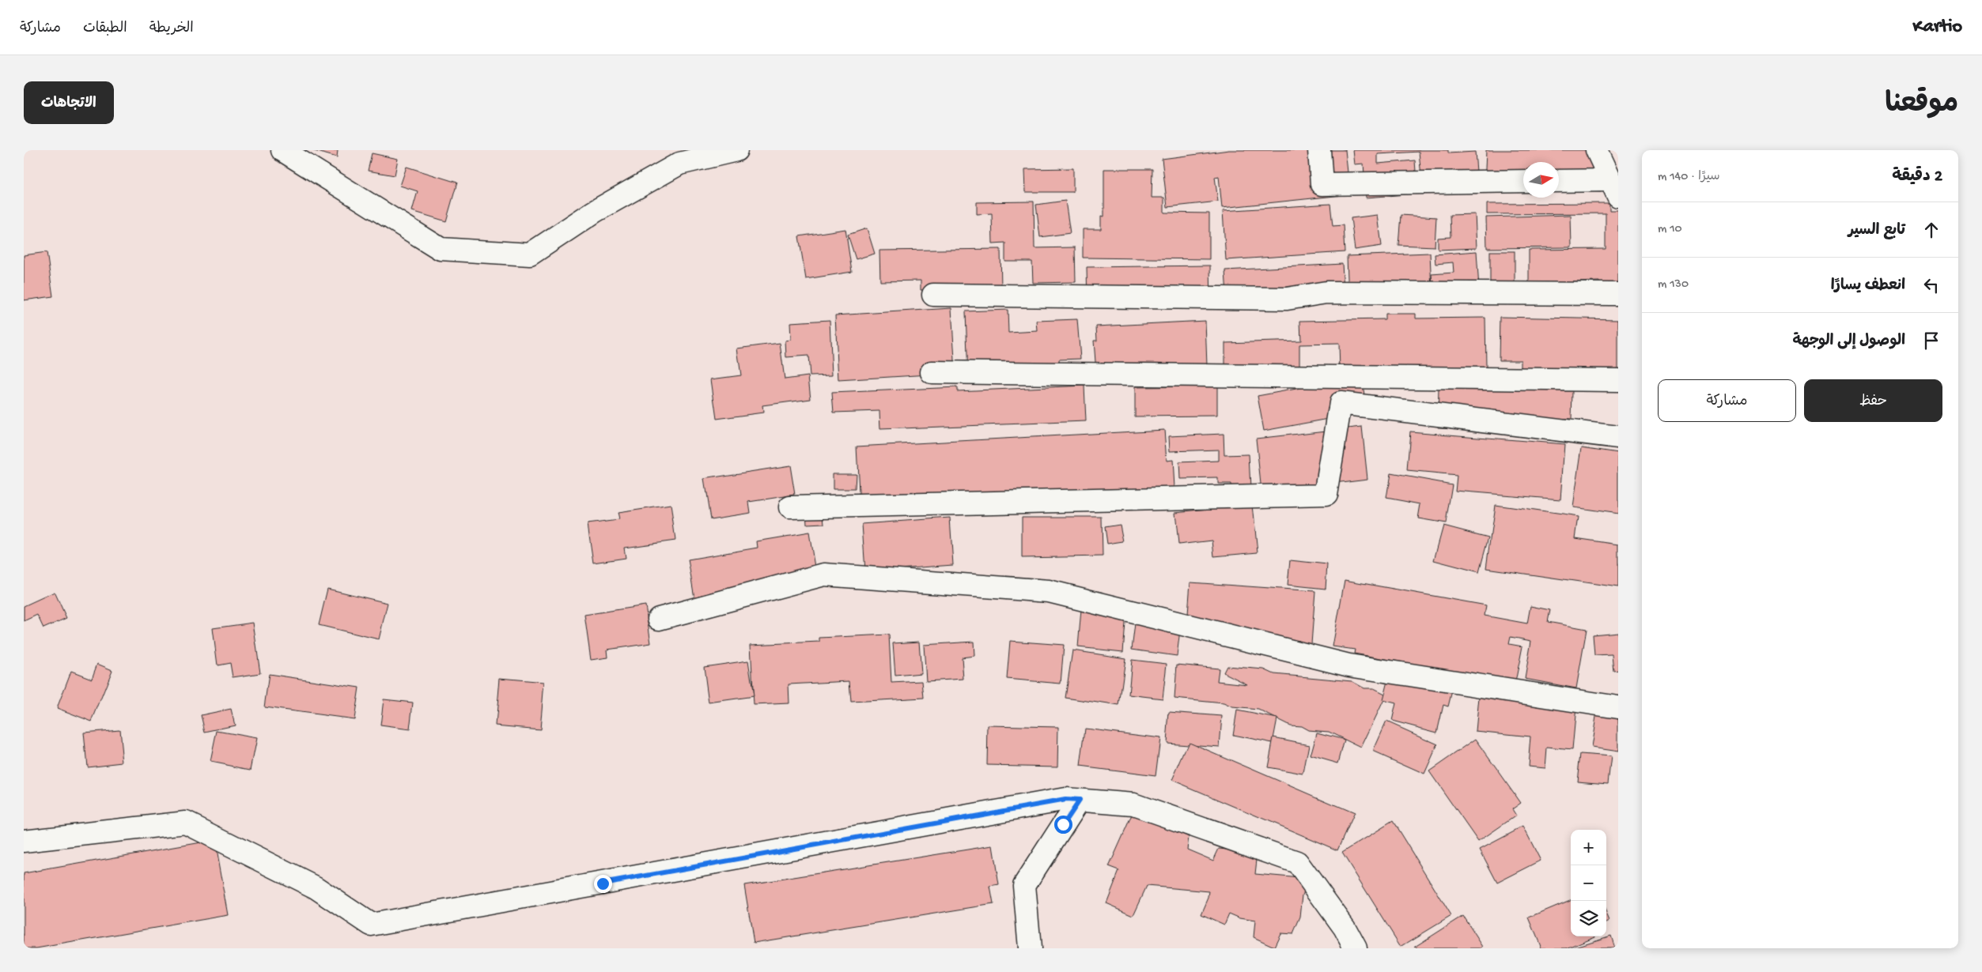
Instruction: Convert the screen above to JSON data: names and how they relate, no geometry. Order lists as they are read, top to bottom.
{
  "north": "right",
  "page": {
    "header": "Kartio",
    "nav": ["الخريطة", "الطبقات", "مشاركة"],
    "title": "موقعنا",
    "buttons": [
      "الاتجاهات",
      ["حفظ", "مشاركة"]
    ],
    "heading": ["2 دقيقة", "سيرًا · 140 m"],
    "list": [
      ["تابع السير", "10 m"],
      ["انعطف يسارًا", "130 m"],
      "الوصول إلى الوجهة"
    ],
    "map_buttons": ["+", "−"]
  }
}
